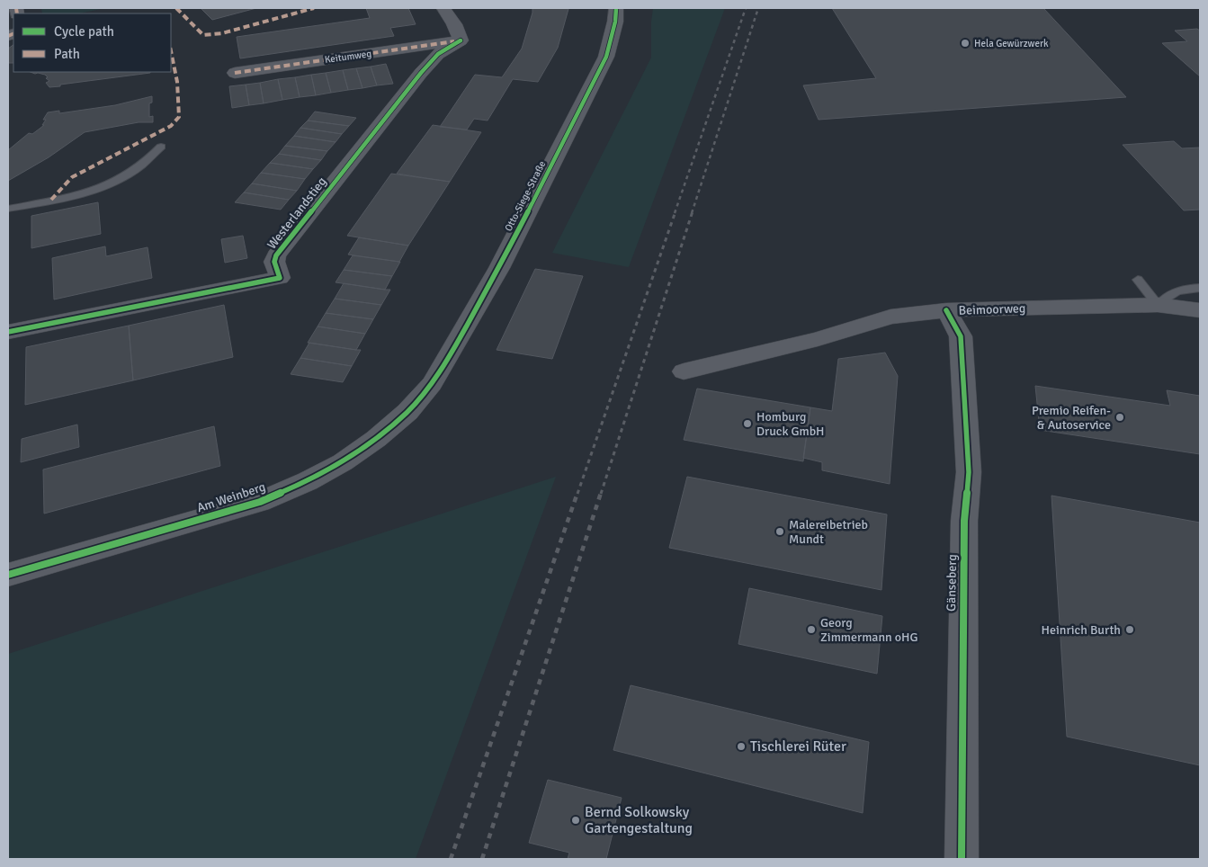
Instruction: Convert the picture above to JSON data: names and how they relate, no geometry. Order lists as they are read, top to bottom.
{
  "streets": {
    "street": [
      "Keitumweg",
      "Otto-Siege-Straße",
      "Westerlandstieg",
      "Beimoorweg",
      "Am Weinberg",
      "Gänseberg"
    ]
  },
  "crossings": [
    ["Keitumweg", "Westerlandstieg"],
    ["Otto-Siege-Straße", "Am Weinberg"],
    ["Beimoorweg", "Gänseberg"]
  ],
  "places": [
    "Hela Gewürzwerk",
    "Premio Reifen- & Autoservice",
    "Homburg Druck GmbH",
    "Malereibetrieb Mundt",
    "Georg Zimmermann oHG",
    "Heinrich Burth",
    "Tischlerei Rüter",
    "Bernd Solkowsky Gartengestaltung"
  ],
  "legend": ["Cycle path", "Path"]
}
